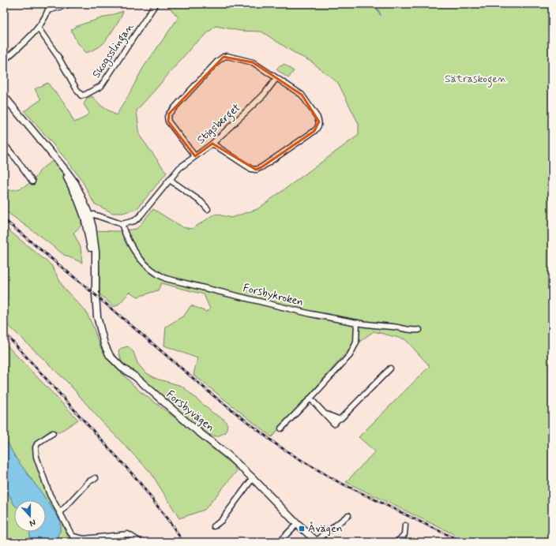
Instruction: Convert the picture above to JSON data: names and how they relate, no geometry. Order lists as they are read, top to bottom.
{
  "streets": {
    "street": [
      "Skogsslingan",
      "Stigsberget",
      "Forsbykroken",
      "Forsbyvägen"
    ]
  },
  "crossings": [
    ["Stigsberget", "Forsbykroken"]
  ],
  "parks": ["Sätraskogen"],
  "places": {
    "transit": ["Åvägen"]
  },
  "north": "bottom"
}
